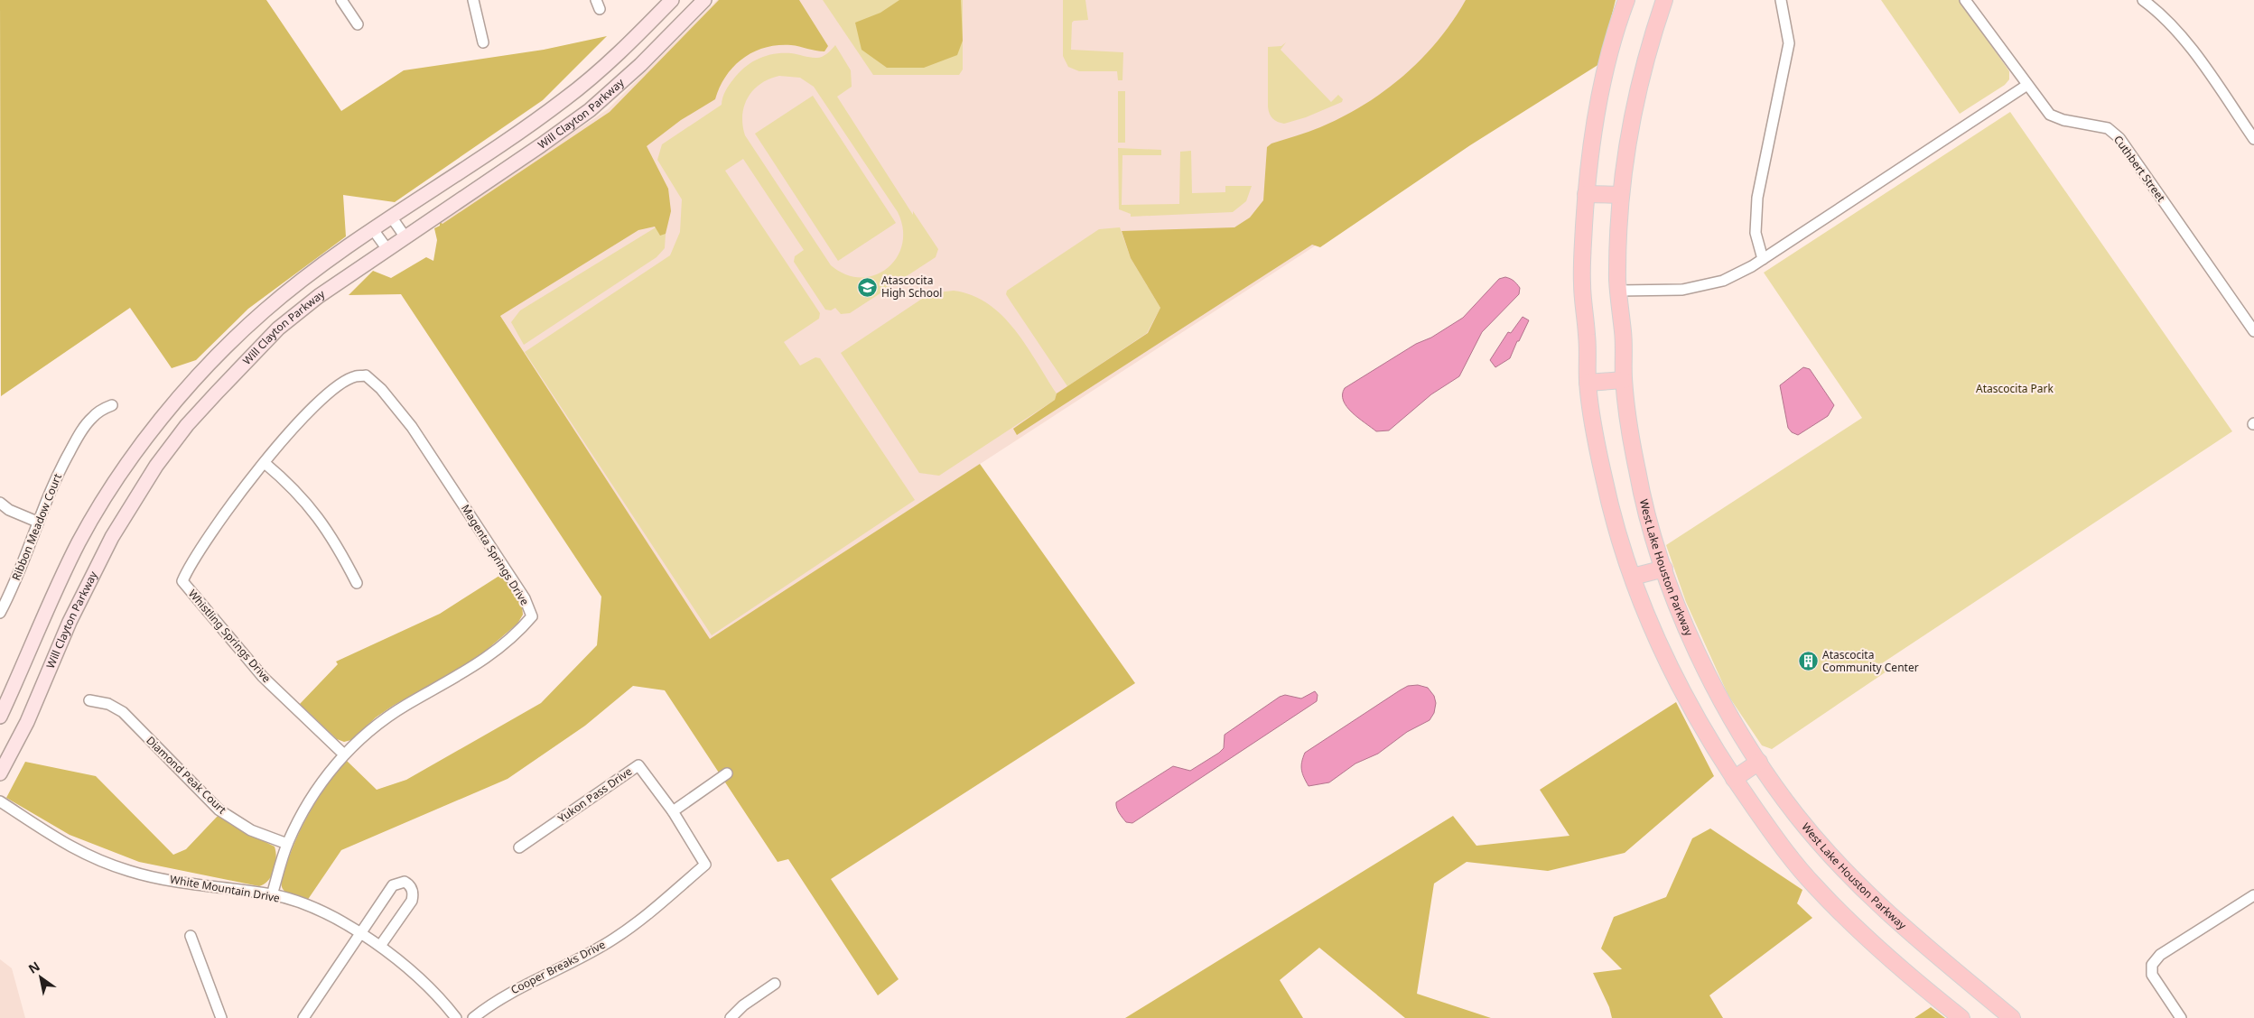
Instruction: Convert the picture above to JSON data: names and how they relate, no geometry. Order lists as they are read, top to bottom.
{
  "streets": {
    "main road": ["Will Clayton Parkway", "West Lake Houston Parkway"],
    "street": [
      "Cuthbert Street",
      "Ribbon Meadow Court",
      "Magenta Springs Drive",
      "Whistling Springs Drive",
      "Diamond Peak Court",
      "Yukon Pass Drive",
      "White Mountain Drive",
      "Cooper Breaks Drive"
    ]
  },
  "crossings": [
    ["Magenta Springs Drive", "Whistling Springs Drive"],
    ["Magenta Springs Drive", "Diamond Peak Court"],
    ["Magenta Springs Drive", "White Mountain Drive"],
    ["Yukon Pass Drive", "Cooper Breaks Drive"]
  ],
  "parks": ["Atascocita Park"],
  "places": {
    "school or university": ["Atascocita High School"],
    "building": ["Atascocita Community Center"]
  },
  "north": "top left"
}
